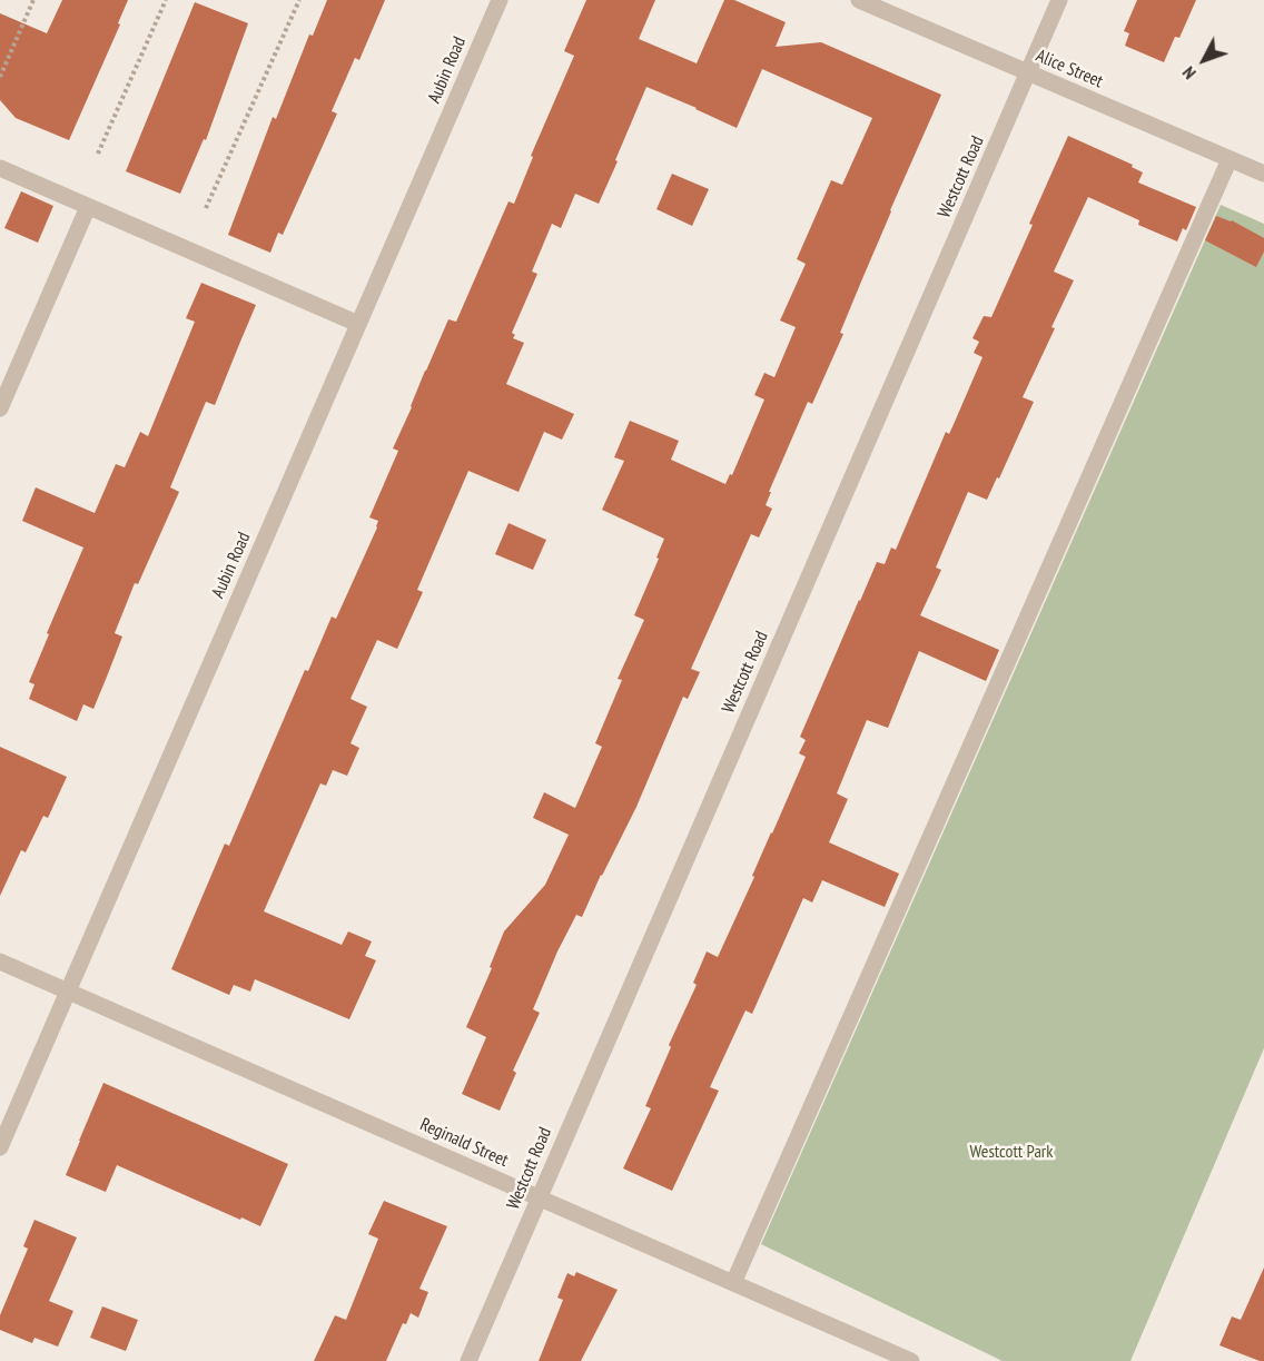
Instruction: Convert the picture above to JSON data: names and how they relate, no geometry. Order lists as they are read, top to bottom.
{
  "streets": {
    "street": [
      "Alice Street",
      "Aubin Road",
      "Westcott Road",
      "Reginald Street"
    ]
  },
  "crossings": [
    ["Alice Street", "Westcott Road"],
    ["Aubin Road", "Reginald Street"],
    ["Westcott Road", "Reginald Street"]
  ],
  "parks": ["Westcott Park"],
  "north": "bottom left"
}
